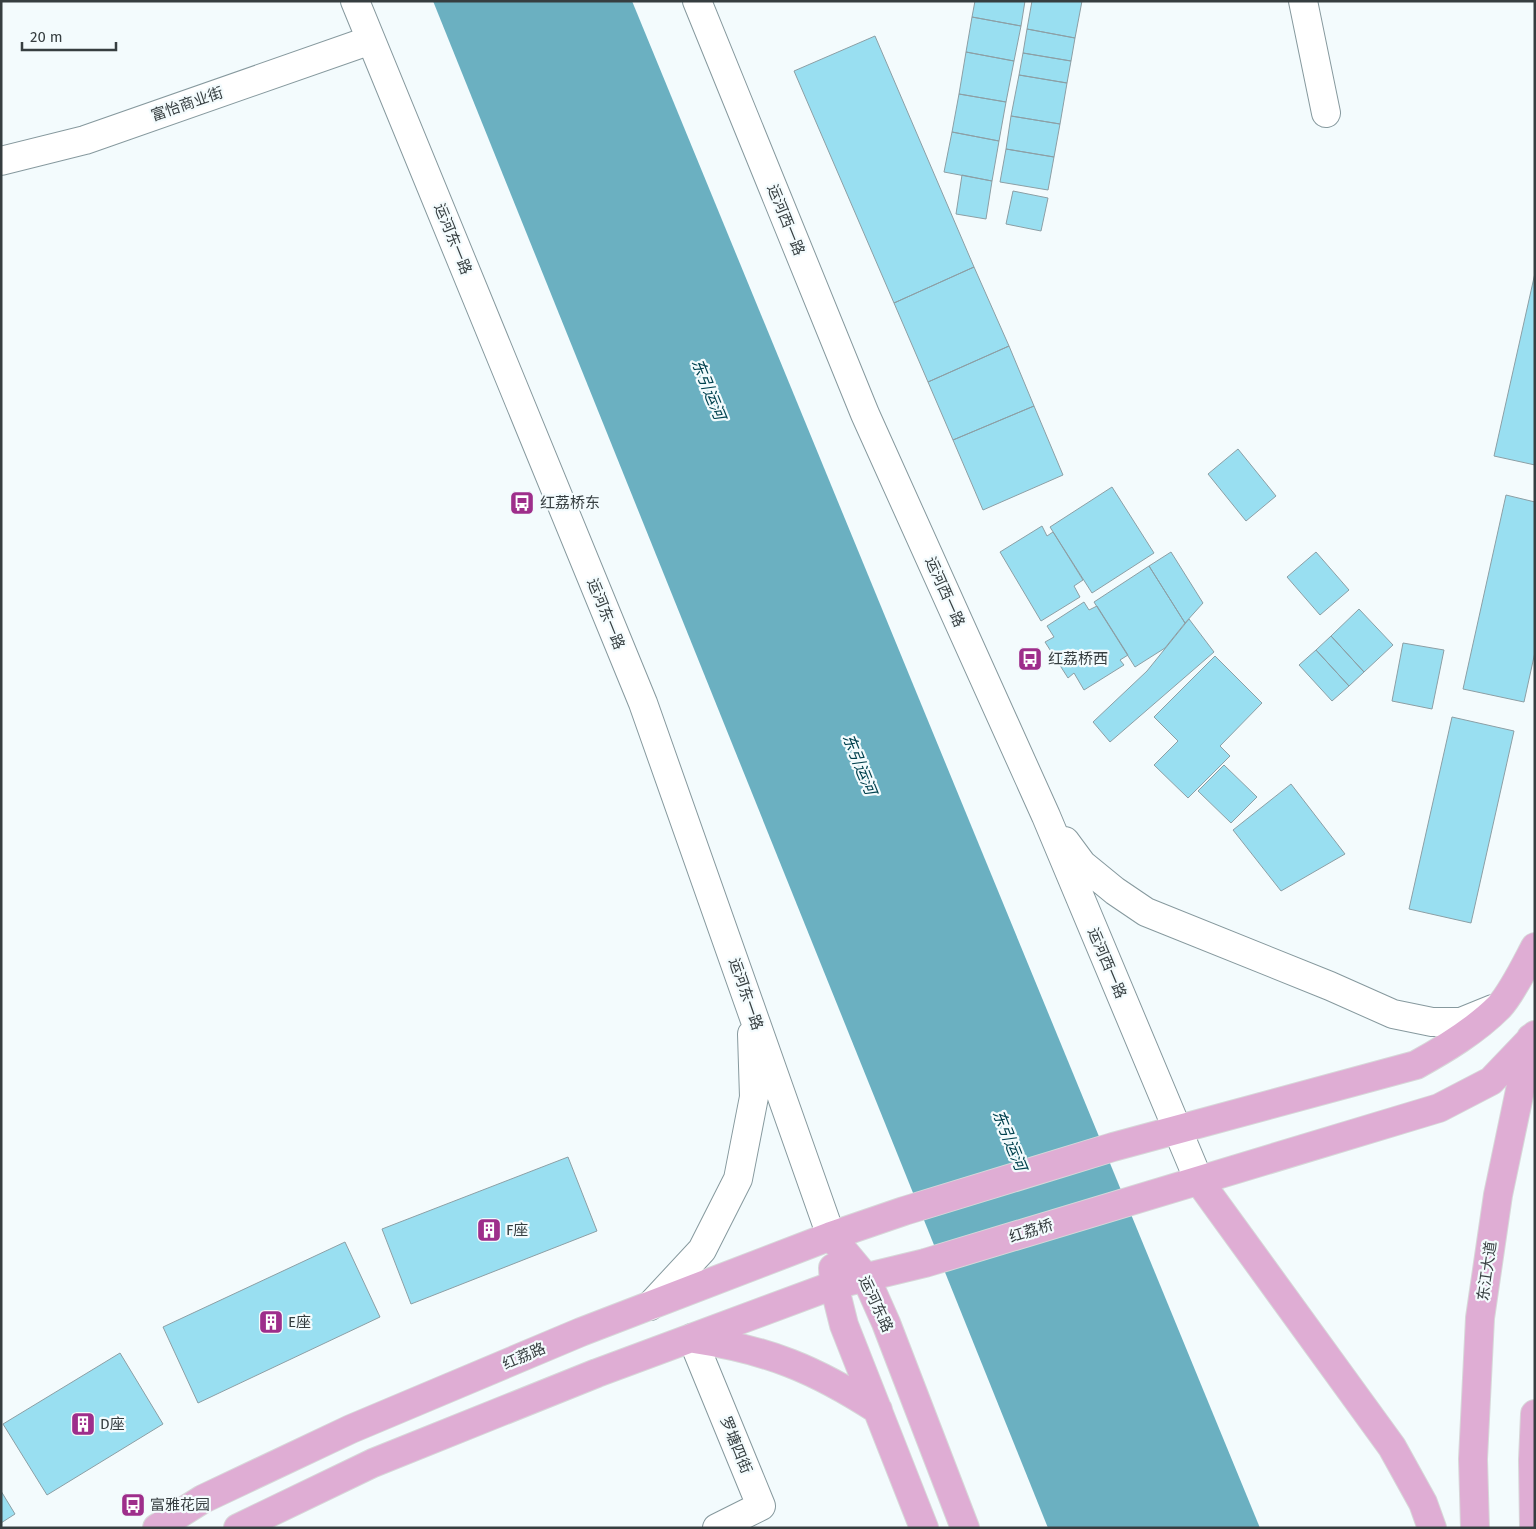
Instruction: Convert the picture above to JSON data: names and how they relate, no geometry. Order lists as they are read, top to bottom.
{
  "streets": {
    "main road": [
      "红荔桥",
      "东江大道",
      "运河东路",
      "红荔路"
    ],
    "street": [
      "富怡商业街",
      "运河西一路",
      "运河东一路",
      "罗塘四街"
    ]
  },
  "crossings": [
    ["富怡商业街", "运河东一路"],
    ["运河西一路", "红荔桥"],
    ["运河西一路", "红荔路"],
    ["运河东一路", "运河东路"],
    ["运河东一路", "红荔路"],
    ["红荔桥", "东江大道"],
    ["红荔桥", "运河东路"],
    ["运河东路", "红荔路"]
  ],
  "water": ["东引运河"],
  "places": {
    "bus stop": ["红荔桥东", "红荔桥西", "富雅花园"],
    "building": ["F座", "E座", "D座"]
  },
  "scale_bar": "20 m"
}
